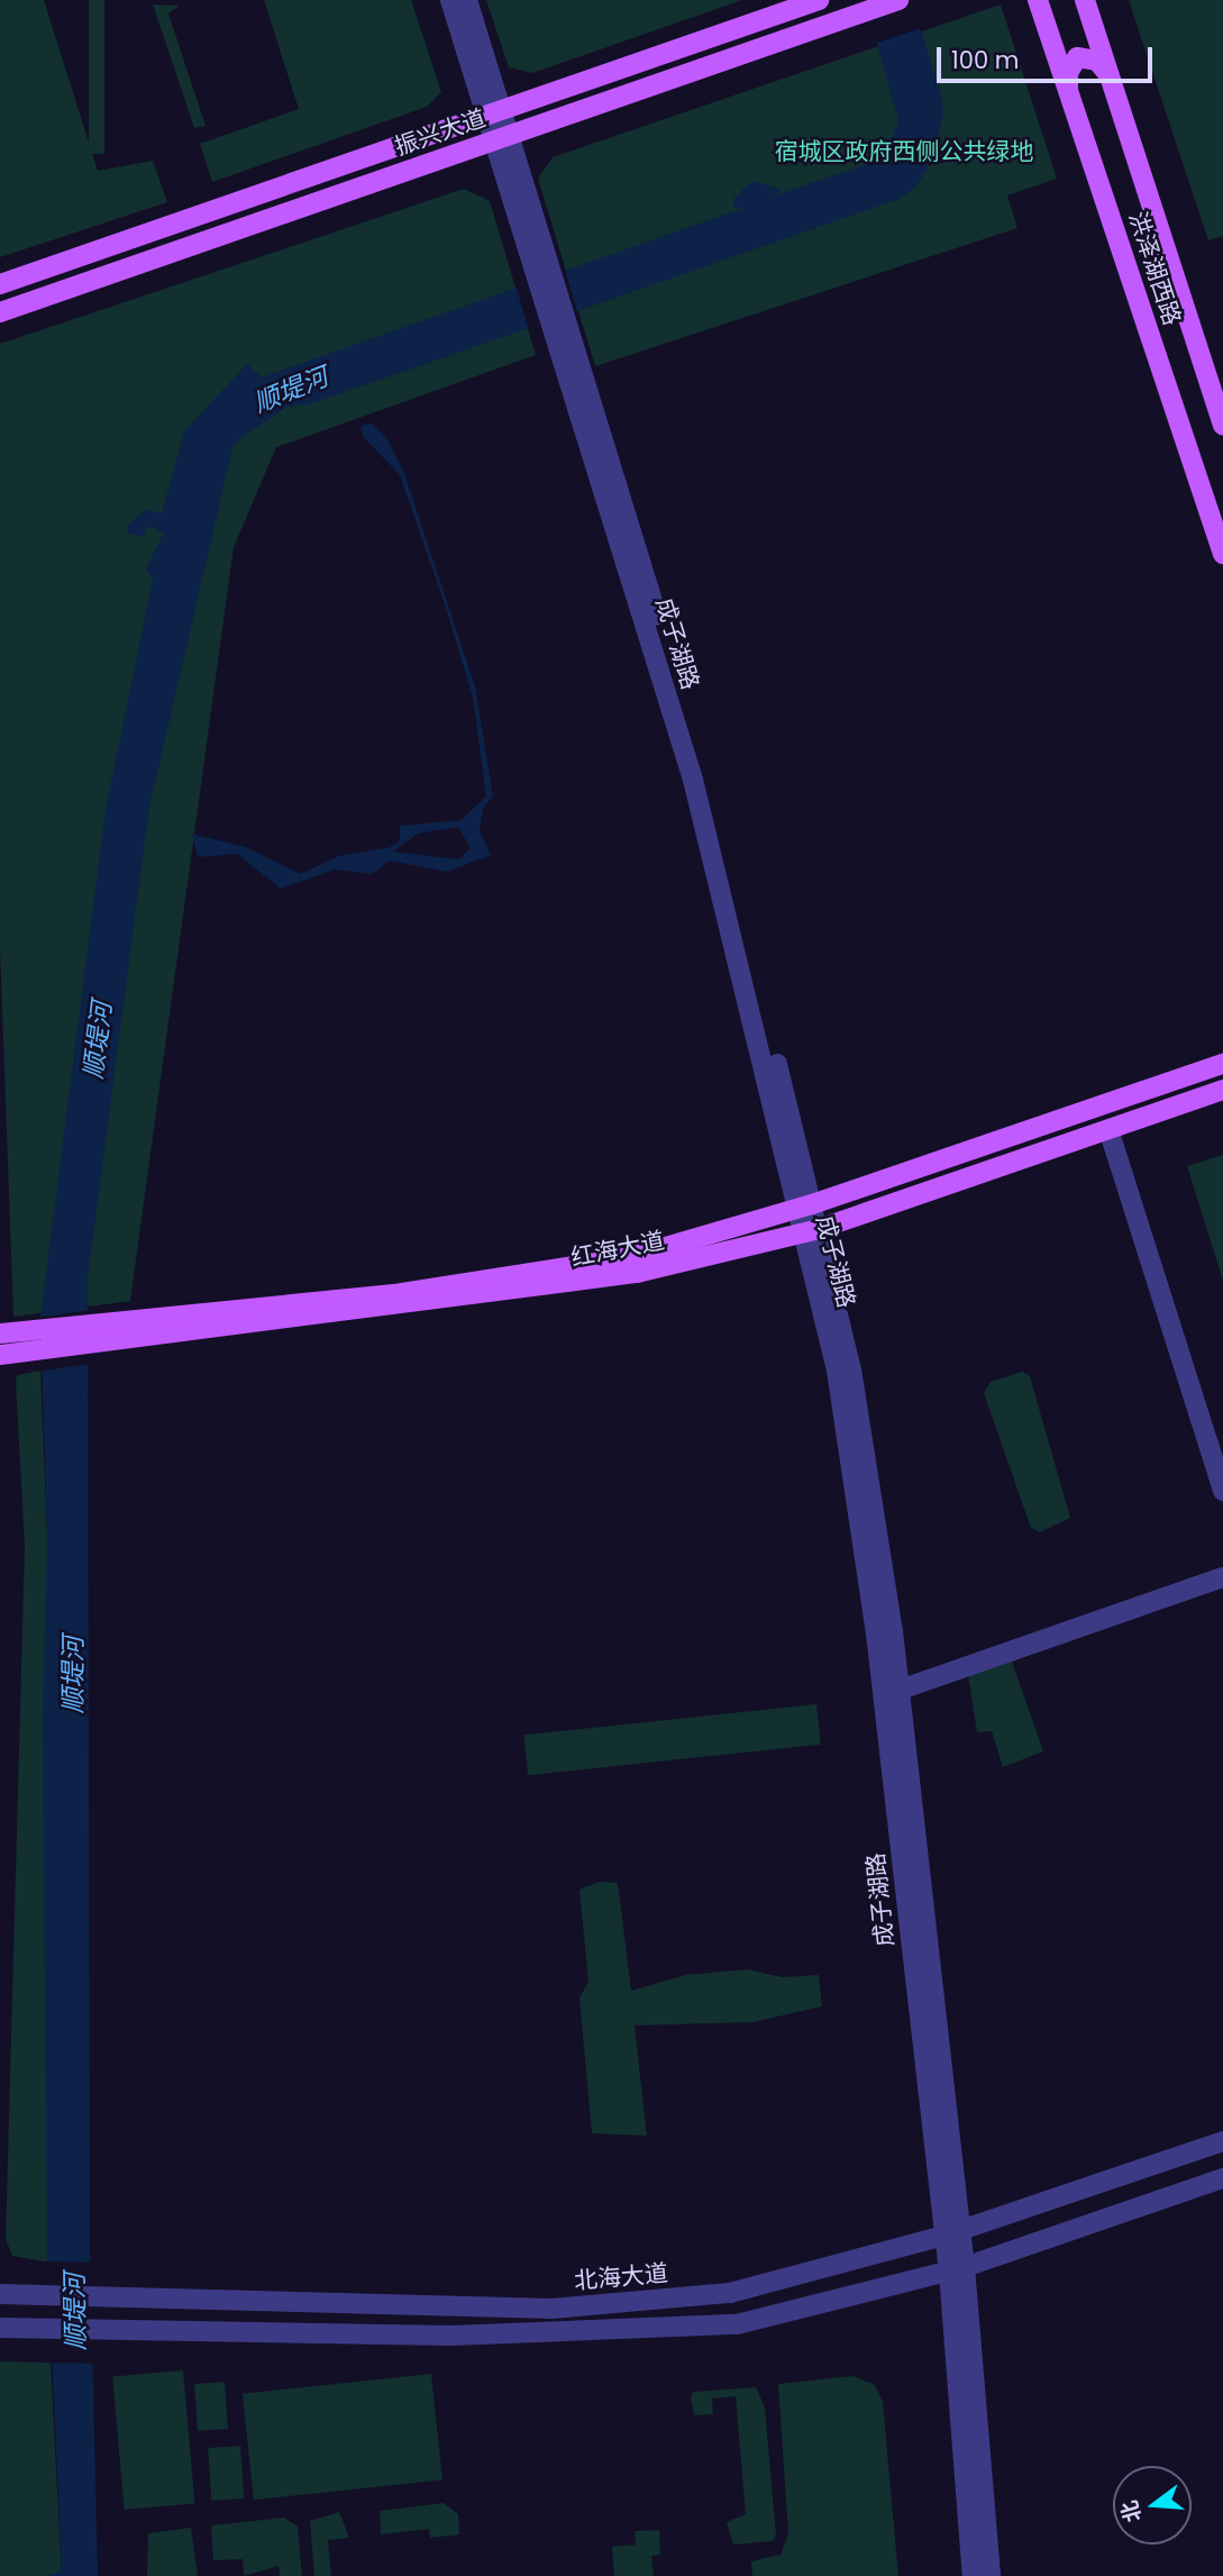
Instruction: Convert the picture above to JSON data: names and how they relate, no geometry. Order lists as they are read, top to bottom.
{
  "streets": {
    "main road": ["振兴大道", "洪泽湖西路", "红海大道"],
    "street": ["成子湖路", "北海大道"]
  },
  "crossings": [
    ["振兴大道", "成子湖路"],
    ["成子湖路", "红海大道"],
    ["成子湖路", "北海大道"]
  ],
  "water": ["顺堤河"],
  "parks": ["宿城区政府西侧公共绿地"],
  "scale_bar": "100 m",
  "north": "left"
}
